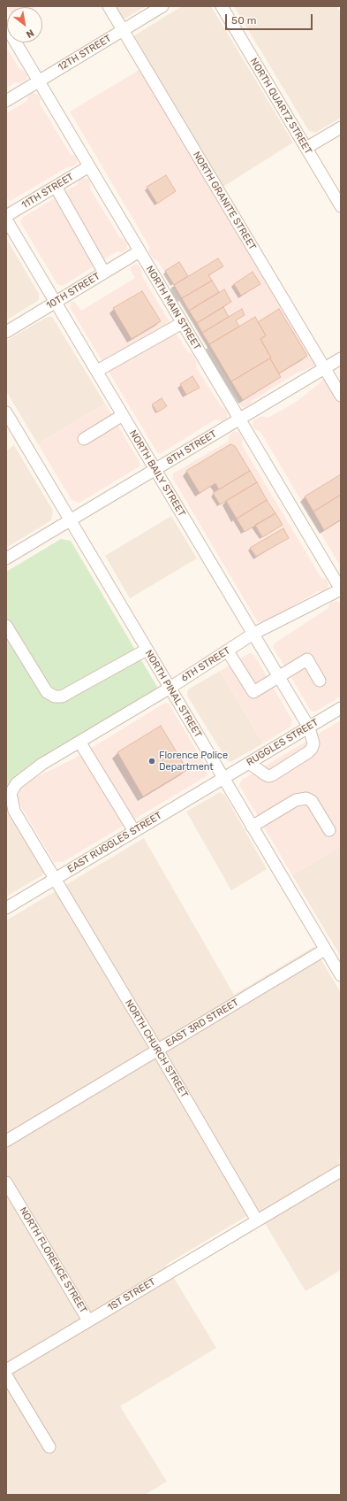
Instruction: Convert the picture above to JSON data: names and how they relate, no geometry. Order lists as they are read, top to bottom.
{
  "streets": {
    "street": [
      "12TH STREET",
      "NORTH QUARTZ STREET",
      "11TH STREET",
      "NORTH GRANITE STREET",
      "10TH STREET",
      "NORTH MAIN STREET",
      "8TH STREET",
      "NORTH BAILY STREET",
      "6TH STREET",
      "NORTH PINAL STREET",
      "RUGGLES STREET",
      "EAST RUGGLES STREET",
      "EAST 3RD STREET",
      "NORTH CHURCH STREET",
      "NORTH FLORENCE STREET",
      "1ST STREET"
    ]
  },
  "crossings": [
    ["12TH STREET", "NORTH GRANITE STREET"],
    ["12TH STREET", "NORTH MAIN STREET"],
    ["11TH STREET", "NORTH MAIN STREET"],
    ["NORTH GRANITE STREET", "8TH STREET"],
    ["10TH STREET", "NORTH MAIN STREET"],
    ["10TH STREET", "NORTH BAILY STREET"],
    ["NORTH MAIN STREET", "8TH STREET"],
    ["NORTH MAIN STREET", "6TH STREET"],
    ["8TH STREET", "NORTH BAILY STREET"],
    ["8TH STREET", "NORTH PINAL STREET"],
    ["NORTH BAILY STREET", "6TH STREET"],
    ["NORTH BAILY STREET", "RUGGLES STREET"],
    ["6TH STREET", "NORTH PINAL STREET"],
    ["6TH STREET", "NORTH CHURCH STREET"],
    ["NORTH PINAL STREET", "RUGGLES STREET"],
    ["NORTH PINAL STREET", "EAST RUGGLES STREET"],
    ["NORTH PINAL STREET", "EAST 3RD STREET"],
    ["RUGGLES STREET", "EAST RUGGLES STREET"],
    ["EAST RUGGLES STREET", "NORTH CHURCH STREET"],
    ["EAST 3RD STREET", "NORTH CHURCH STREET"],
    ["NORTH CHURCH STREET", "1ST STREET"],
    ["NORTH FLORENCE STREET", "1ST STREET"]
  ],
  "places": ["Florence Police Department"],
  "scale_bar": "50 m",
  "north": "bottom right"
}
